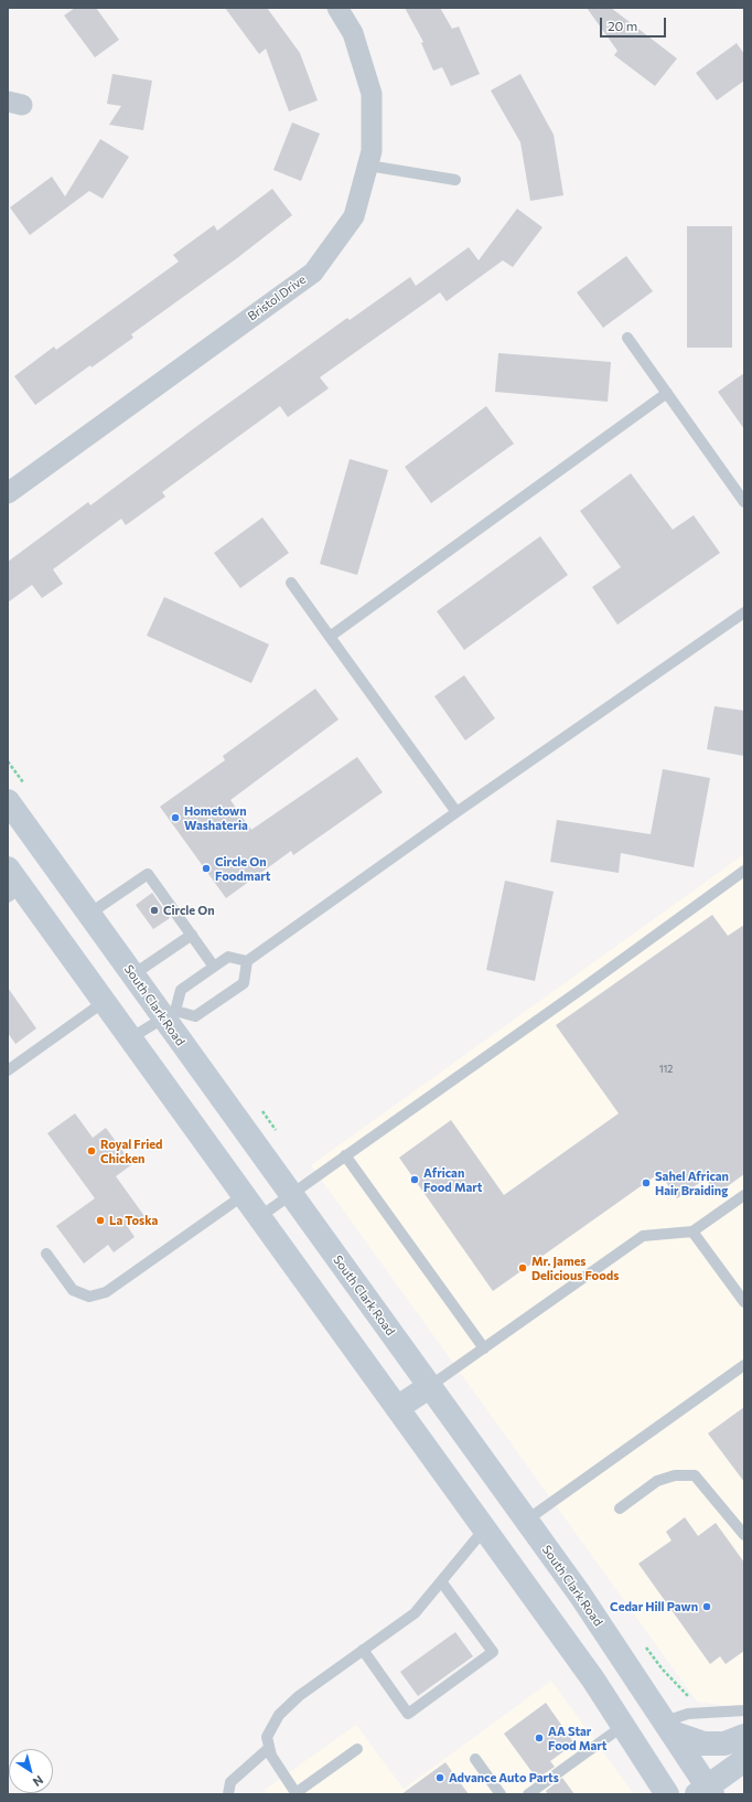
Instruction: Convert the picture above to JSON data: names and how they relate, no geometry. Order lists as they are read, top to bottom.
{
  "streets": {
    "main road": ["South Clark Road"],
    "street": ["Bristol Drive"]
  },
  "places": [
    "Hometown Washateria",
    "Circle On Foodmart",
    "Circle On",
    "Royal Fried Chicken",
    "African Food Mart",
    "Sahel African Hair Braiding",
    "La Toska",
    "Mr. James Delicious Foods",
    "Cedar Hill Pawn",
    "AA Star Food Mart",
    "Advance Auto Parts"
  ],
  "house_numbers": ["112"],
  "scale_bar": "20 m",
  "north": "bottom right"
}
